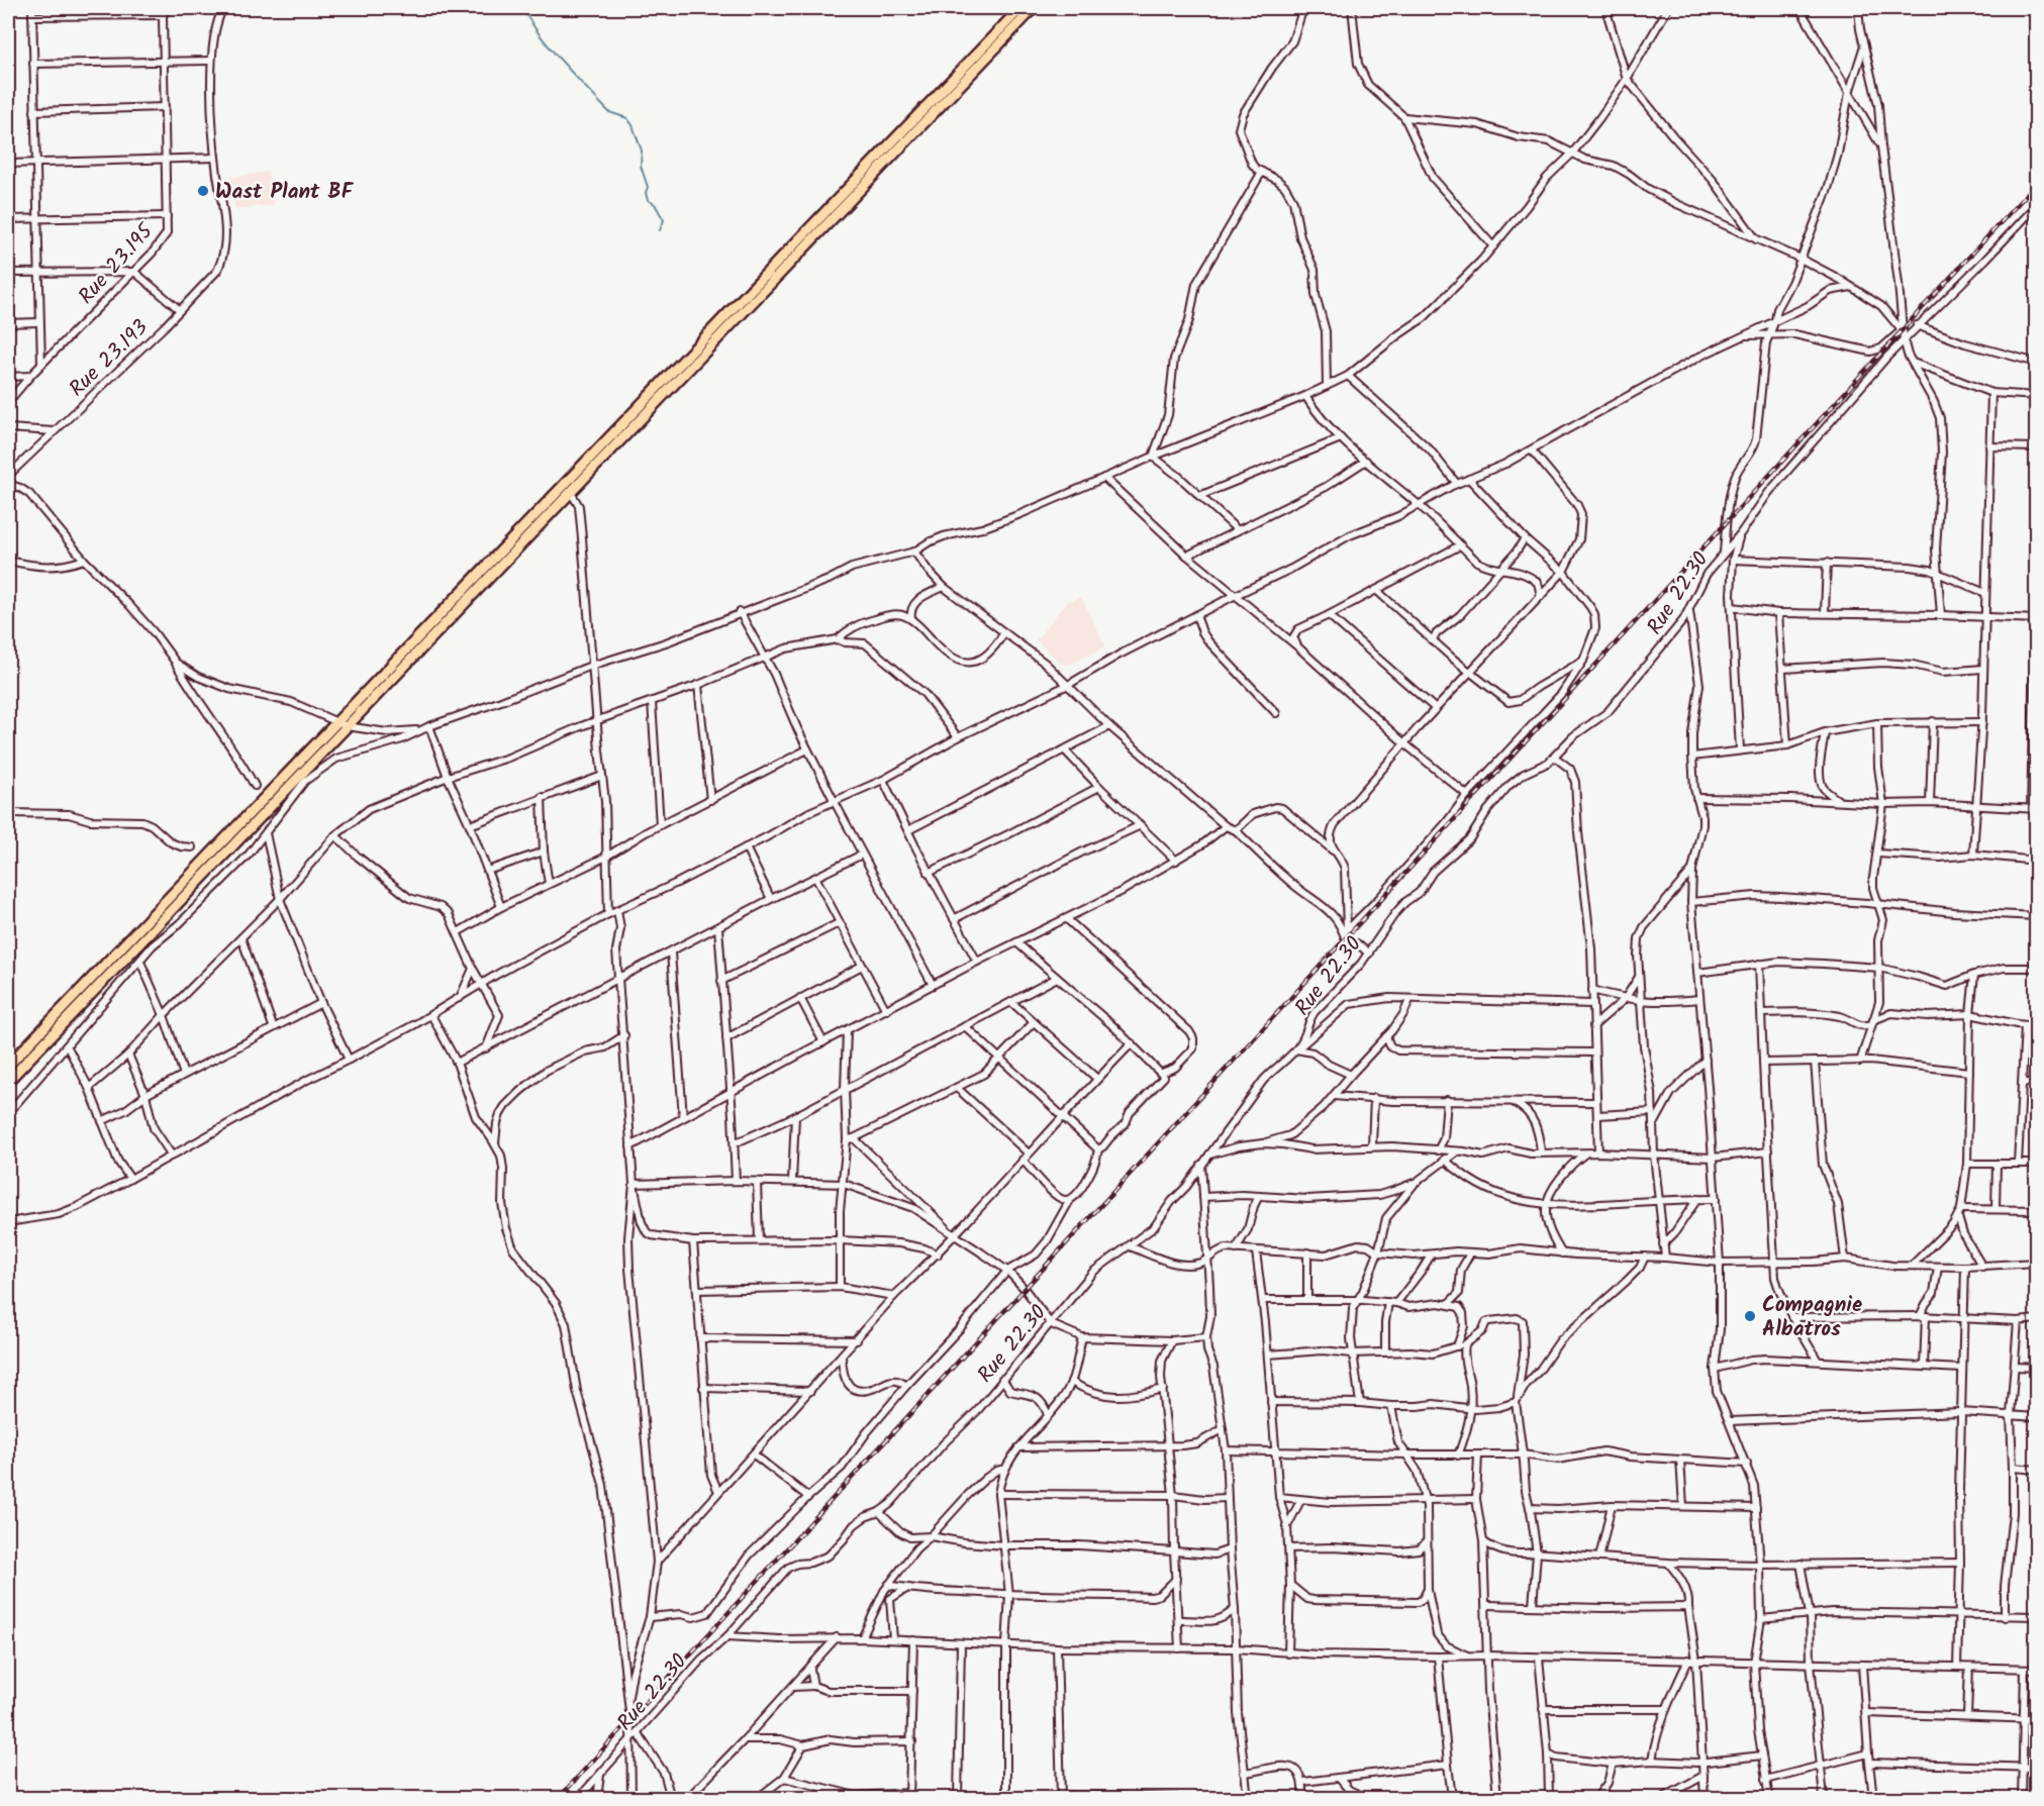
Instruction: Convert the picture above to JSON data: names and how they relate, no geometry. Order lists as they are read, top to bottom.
{
  "streets": {
    "street": ["Rue 23.195", "Rue 23.193", "Rue 22.30"]
  },
  "places": ["Wast Plant BF", "Compagnie Albatros"]
}
